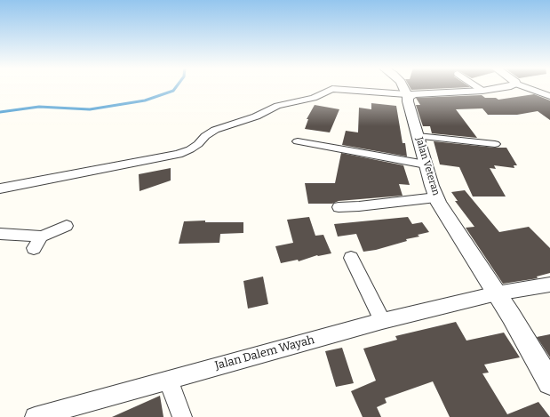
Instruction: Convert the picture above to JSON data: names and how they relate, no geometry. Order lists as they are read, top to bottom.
{
  "streets": {
    "street": ["Jalan Veteran", "Jalan Dalem Wayah"]
  },
  "crossings": [
    ["Jalan Veteran", "Jalan Dalem Wayah"]
  ]
}
